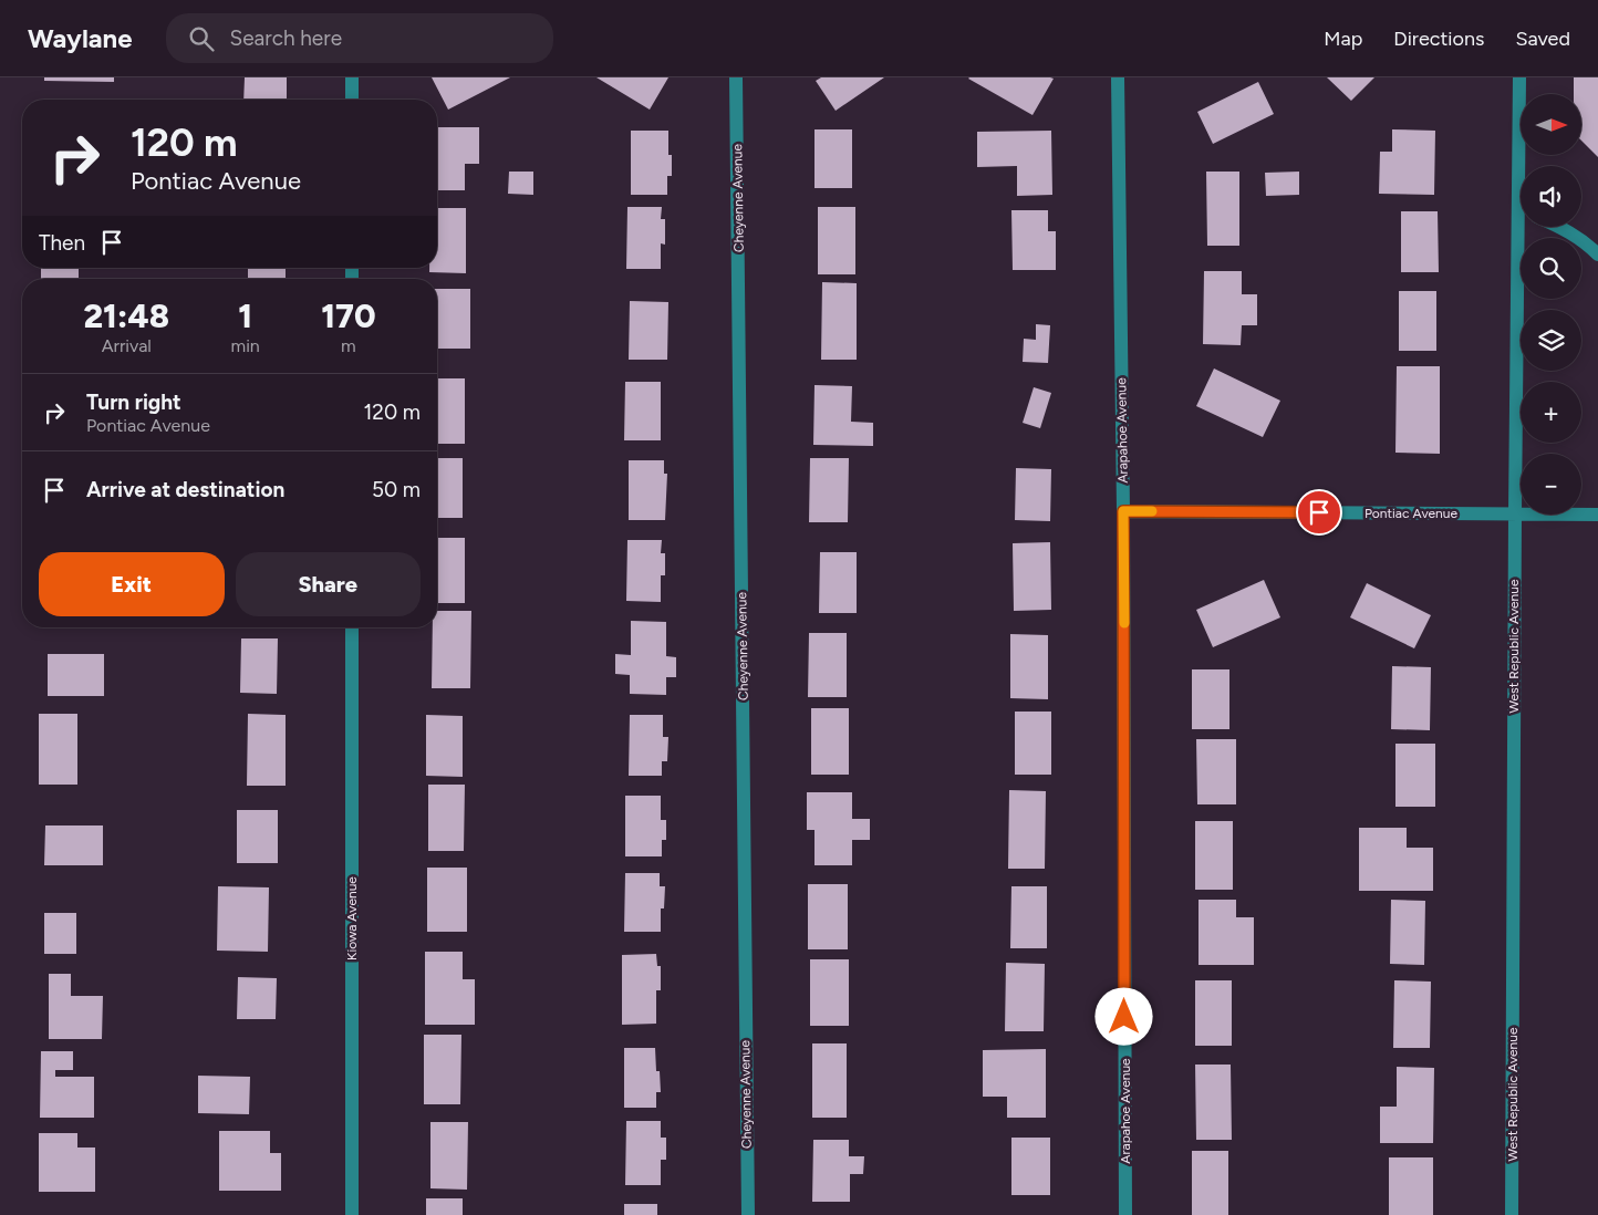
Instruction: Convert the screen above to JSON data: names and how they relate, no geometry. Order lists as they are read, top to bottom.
{
  "streets": {
    "street": [
      "Cheyenne Avenue",
      "Arapahoe Avenue",
      "Pontiac Avenue",
      "West Republic Avenue",
      "Kiowa Avenue"
    ]
  },
  "crossings": [
    ["Arapahoe Avenue", "Pontiac Avenue"],
    ["Pontiac Avenue", "West Republic Avenue"]
  ],
  "north": "right",
  "page": {
    "header": "Waylane",
    "search": "Search here",
    "nav": ["Map", "Directions", "Saved"],
    "map_buttons": ["+", "−"],
    "turn": ["120 m", "Pontiac Avenue"],
    "then": "Then",
    "eta": [
      "21:48",
      "Arrival",
      "1",
      "min",
      "170",
      "m"
    ],
    "list": [
      {
        "name": "Turn right",
        "note": "Pontiac Avenue",
        "value": "120 m"
      },
      {
        "name": "Arrive at destination",
        "value": "50 m"
      }
    ],
    "buttons": ["Exit", "Share"]
  }
}
